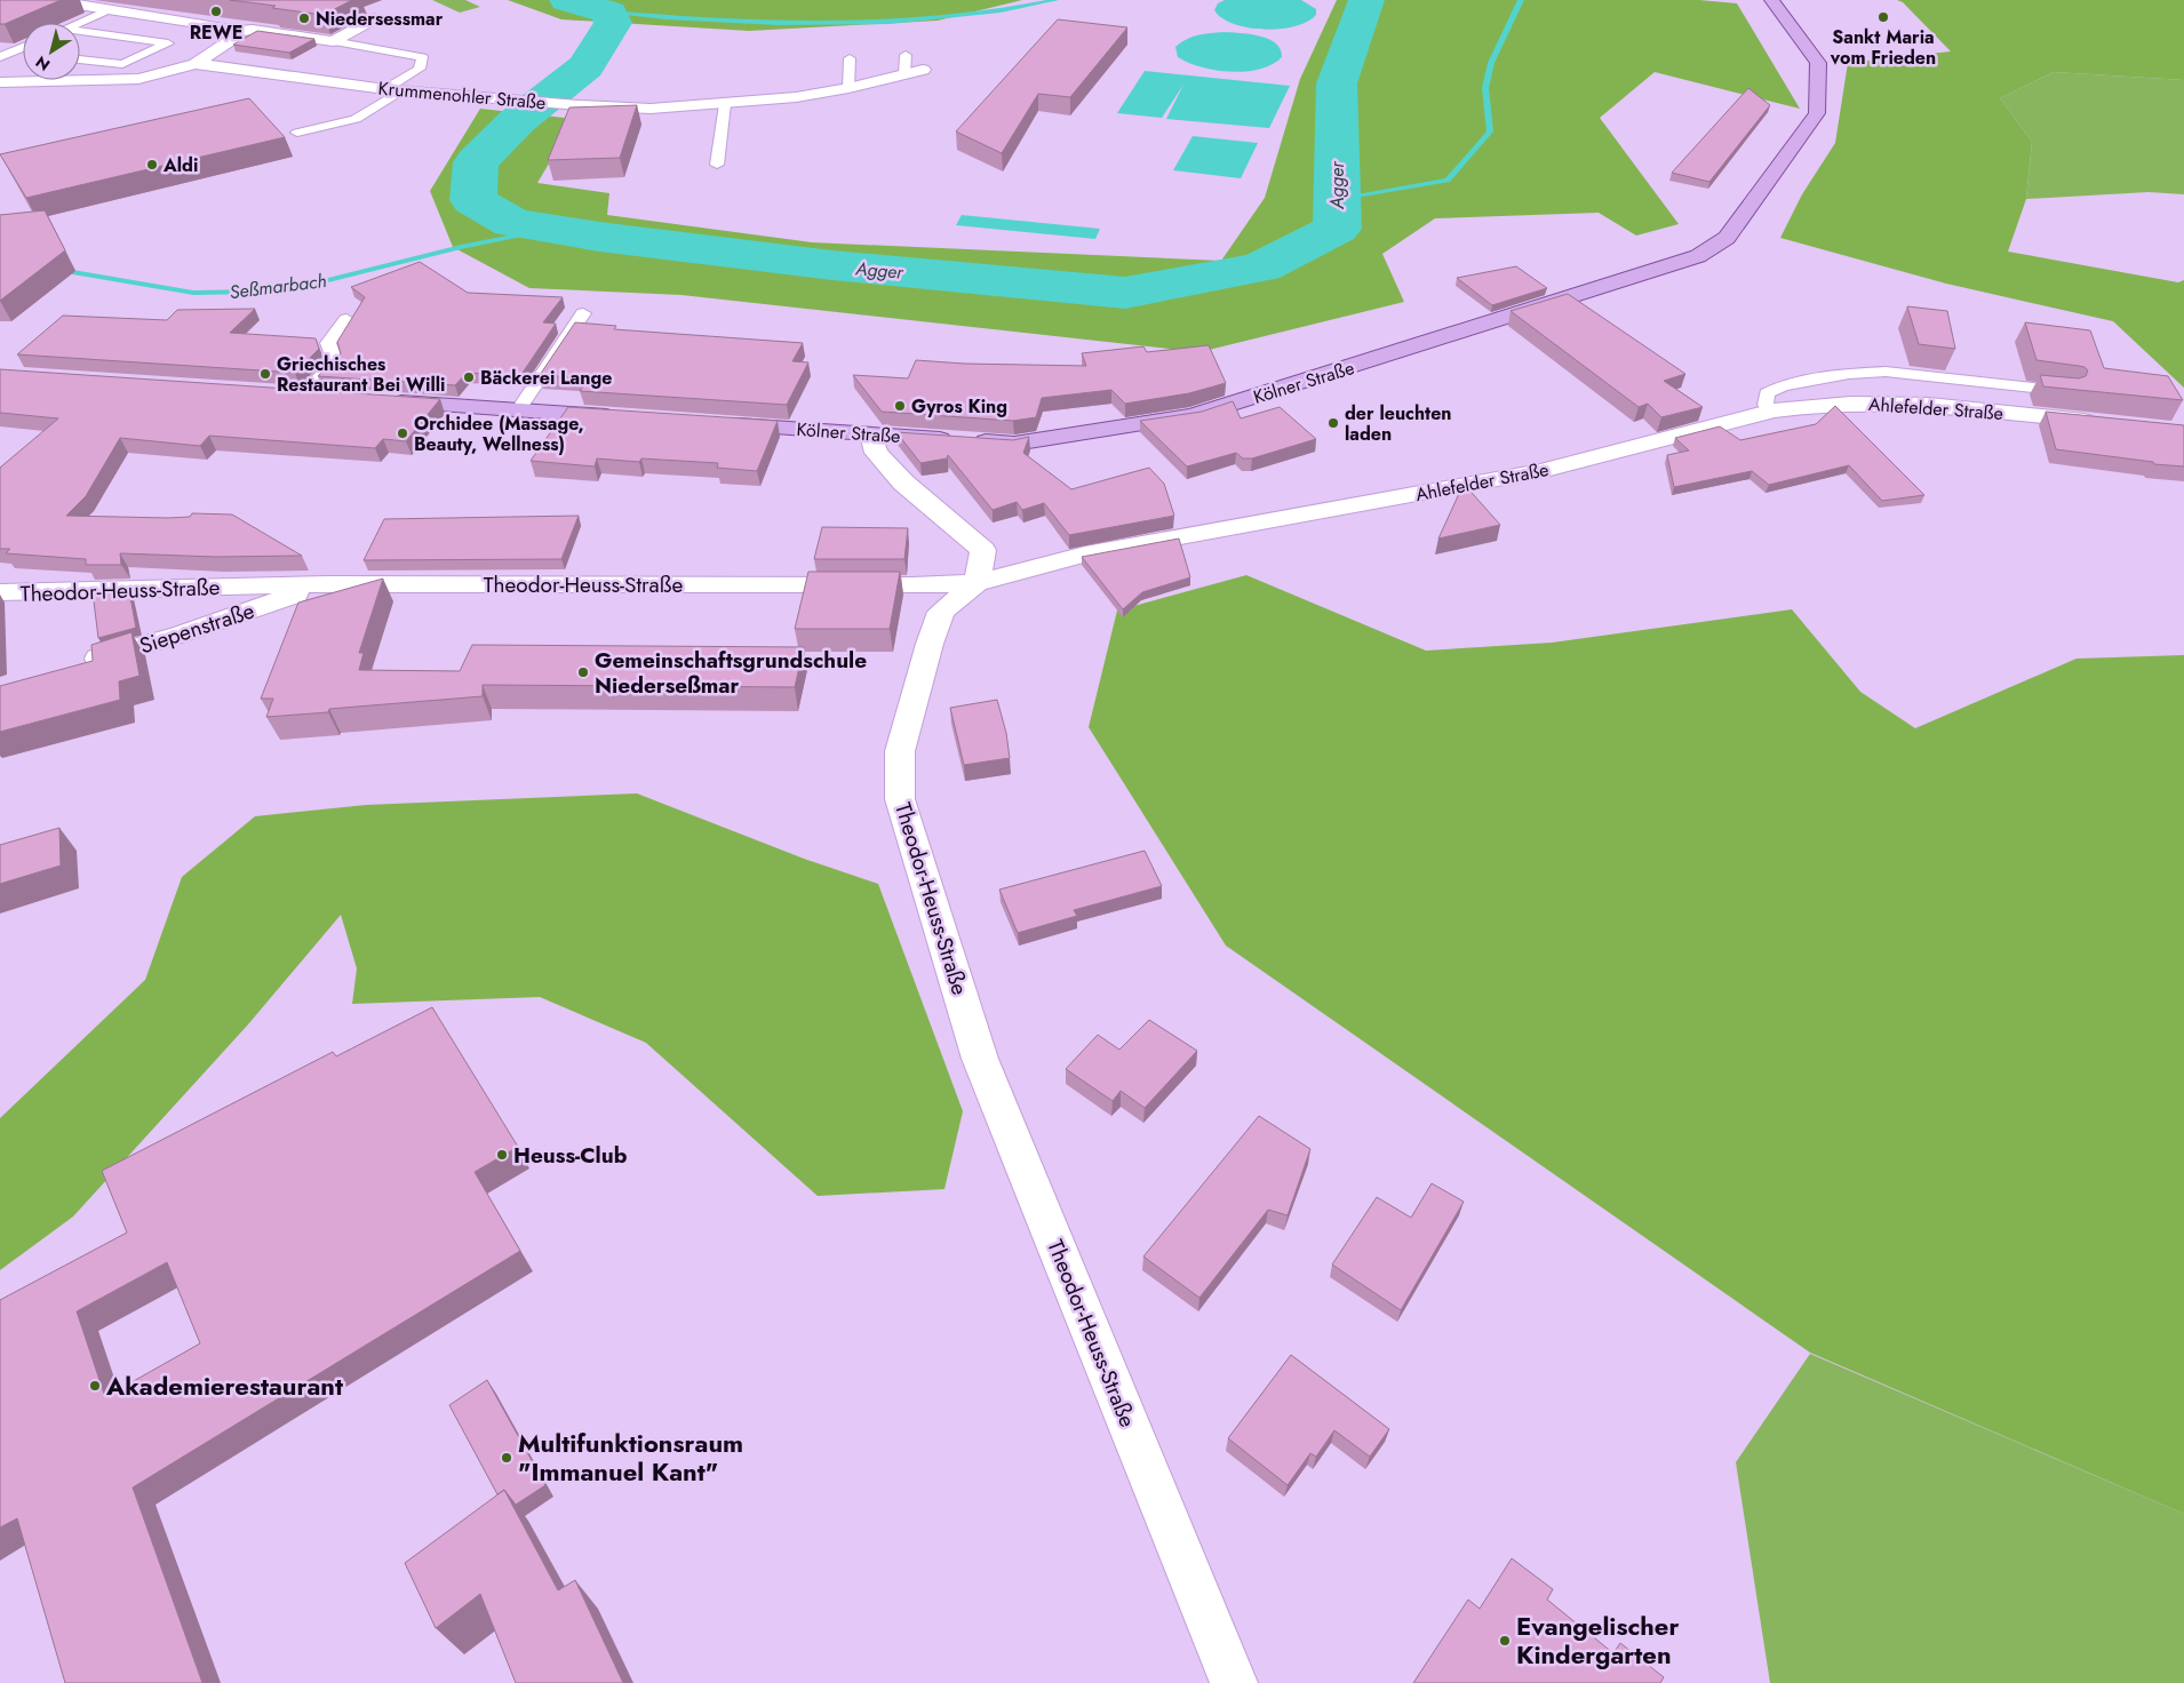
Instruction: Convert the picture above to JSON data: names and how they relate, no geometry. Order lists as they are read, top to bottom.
{
  "streets": {
    "main road": ["Kölner Straße"],
    "street": [
      "Krummenohler Straße",
      "Ahlefelder Straße",
      "Theodor-Heuss-Straße",
      "Siepenstraße"
    ]
  },
  "crossings": [
    ["Ahlefelder Straße", "Theodor-Heuss-Straße"],
    ["Theodor-Heuss-Straße", "Siepenstraße"]
  ],
  "water": ["Agger", "Seßmarbach"],
  "places": [
    "REWE",
    "Sankt Maria vom Frieden",
    "Niedersessmar",
    "Aldi",
    "Griechisches Restaurant Bei Willi",
    "Bäckerei Lange",
    "Gyros King",
    "der leuchten laden",
    "Orchidee (Massage, Beauty, Wellness)",
    "Gemeinschaftsgrundschule Niederseßmar",
    "Heuss-Club",
    "Akademierestaurant",
    "Multifunktionsraum \"Immanuel Kant\"",
    "Evangelischer Kindergarten"
  ],
  "north": "bottom left"
}
